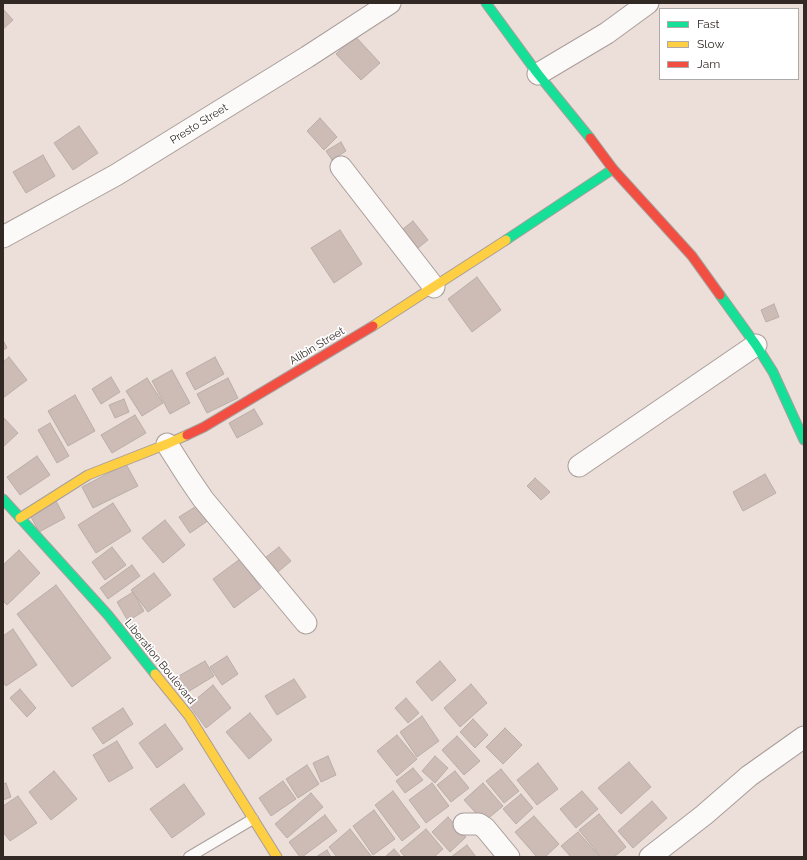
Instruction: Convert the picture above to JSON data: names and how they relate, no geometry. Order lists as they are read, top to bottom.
{
  "streets": {
    "street": ["Presto Street", "Alibin Street", "Liberation Boulevard"]
  },
  "crossings": [
    ["Alibin Street", "Liberation Boulevard"]
  ],
  "legend": ["Fast", "Slow", "Jam"]
}
